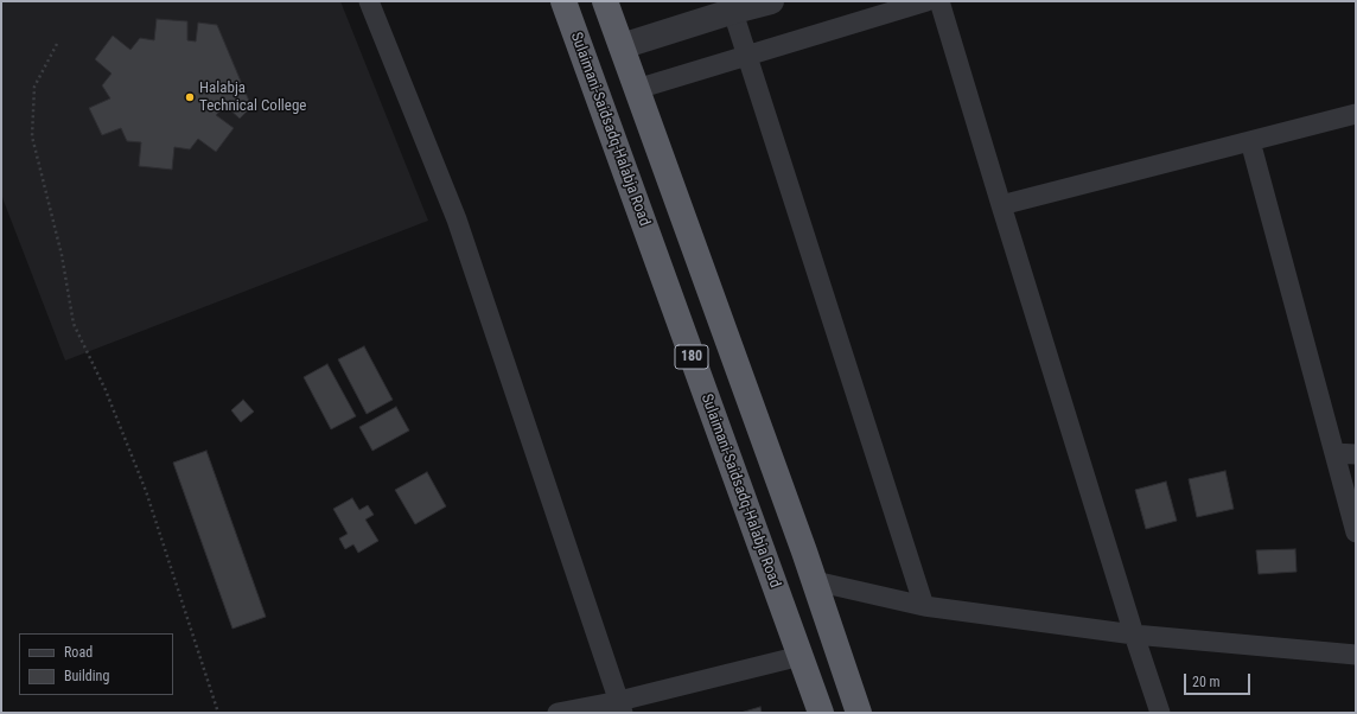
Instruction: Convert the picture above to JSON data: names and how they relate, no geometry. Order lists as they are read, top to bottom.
{
  "streets": {
    "highway": ["Sulaimani-Saidsadq-Halabja Road", "180"]
  },
  "places": ["Halabja Technical College"],
  "legend": ["Road", "Building"],
  "scale_bar": "20 m"
}
